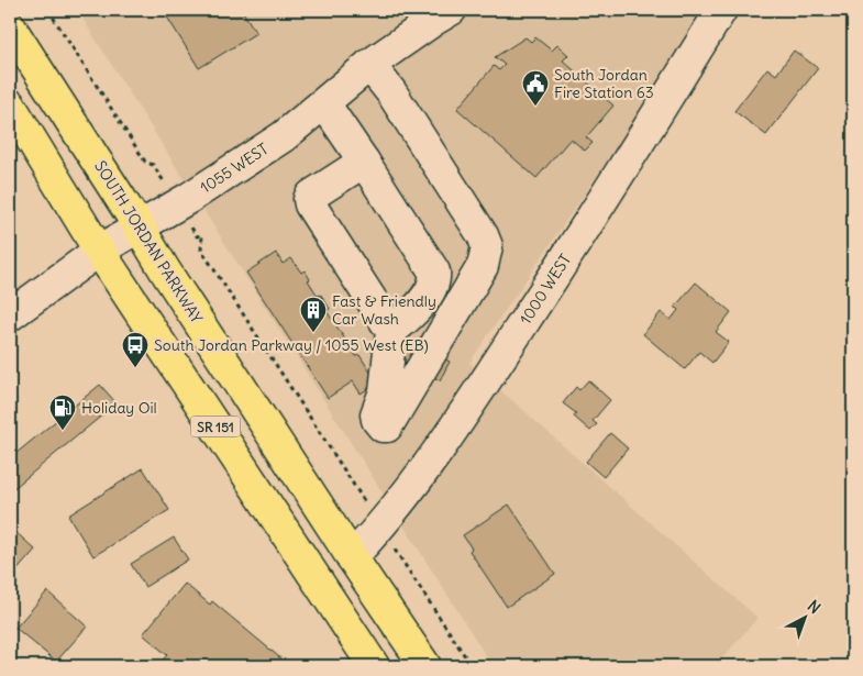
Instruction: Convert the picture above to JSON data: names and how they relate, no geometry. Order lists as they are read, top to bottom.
{
  "streets": {
    "main road": ["SOUTH JORDAN PARKWAY", "SR 151"],
    "street": ["1055 WEST", "1000 WEST"]
  },
  "crossings": [
    ["1055 WEST", "SOUTH JORDAN PARKWAY"],
    ["1055 WEST", "SR 151"],
    ["SOUTH JORDAN PARKWAY", "1000 WEST"],
    ["SOUTH JORDAN PARKWAY", "SR 151"],
    ["1000 WEST", "SR 151"]
  ],
  "places": {
    "public building": ["South Jordan Fire Station 63"],
    "building": ["Fast & Friendly Car Wash"],
    "bus stop": ["South Jordan Parkway / 1055 West (EB)"],
    "fuel station": ["Holiday Oil"]
  },
  "north": "top right"
}
